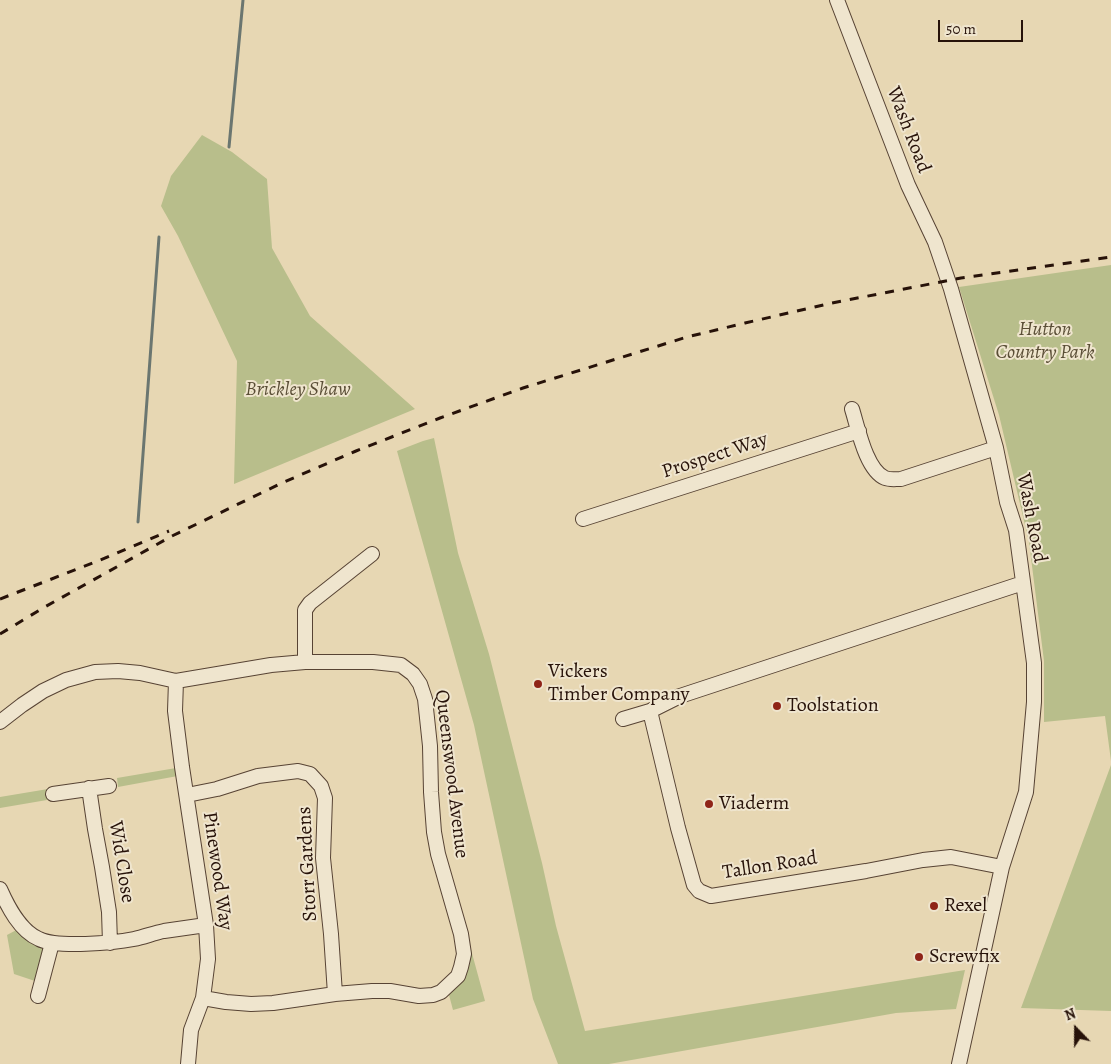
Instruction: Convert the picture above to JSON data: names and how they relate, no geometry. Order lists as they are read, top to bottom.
{
  "streets": {
    "street": [
      "Wash Road",
      "Prospect Way",
      "Queenswood Avenue",
      "Wid Close",
      "Storr Gardens",
      "Tallon Road",
      "Pinewood Way"
    ]
  },
  "crossings": [
    ["Wash Road", "Tallon Road"],
    ["Queenswood Avenue", "Storr Gardens"],
    ["Queenswood Avenue", "Pinewood Way"],
    ["Storr Gardens", "Pinewood Way"]
  ],
  "parks": ["Hutton Country Park", "Brickley Shaw"],
  "places": [
    "Vickers Timber Company",
    "Toolstation",
    "Viaderm",
    "Rexel",
    "Screwfix"
  ],
  "scale_bar": "50 m",
  "north": "top"
}
